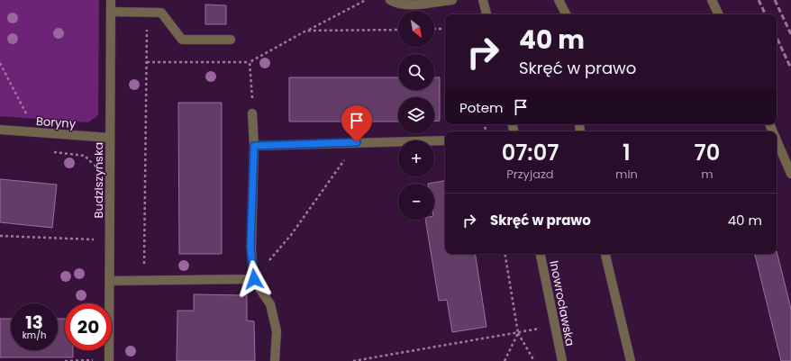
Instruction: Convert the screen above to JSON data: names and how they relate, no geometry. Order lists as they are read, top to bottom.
{
  "streets": {
    "street": ["Boryny", "Budziszyńska", "Inowrocławska"]
  },
  "crossings": [
    ["Boryny", "Budziszyńska"]
  ],
  "north": "bottom right",
  "page": {
    "map_buttons": ["+", "−"],
    "turn": ["40 m", "Skręć w prawo"],
    "then": "Potem",
    "eta": [
      "07:07",
      "Przyjazd",
      "1",
      "min",
      "70",
      "m"
    ],
    "list": [
      {
        "name": "Skręć w prawo",
        "value": "40 m"
      }
    ],
    "speed": "13 km/h",
    "limit": "20"
  }
}
